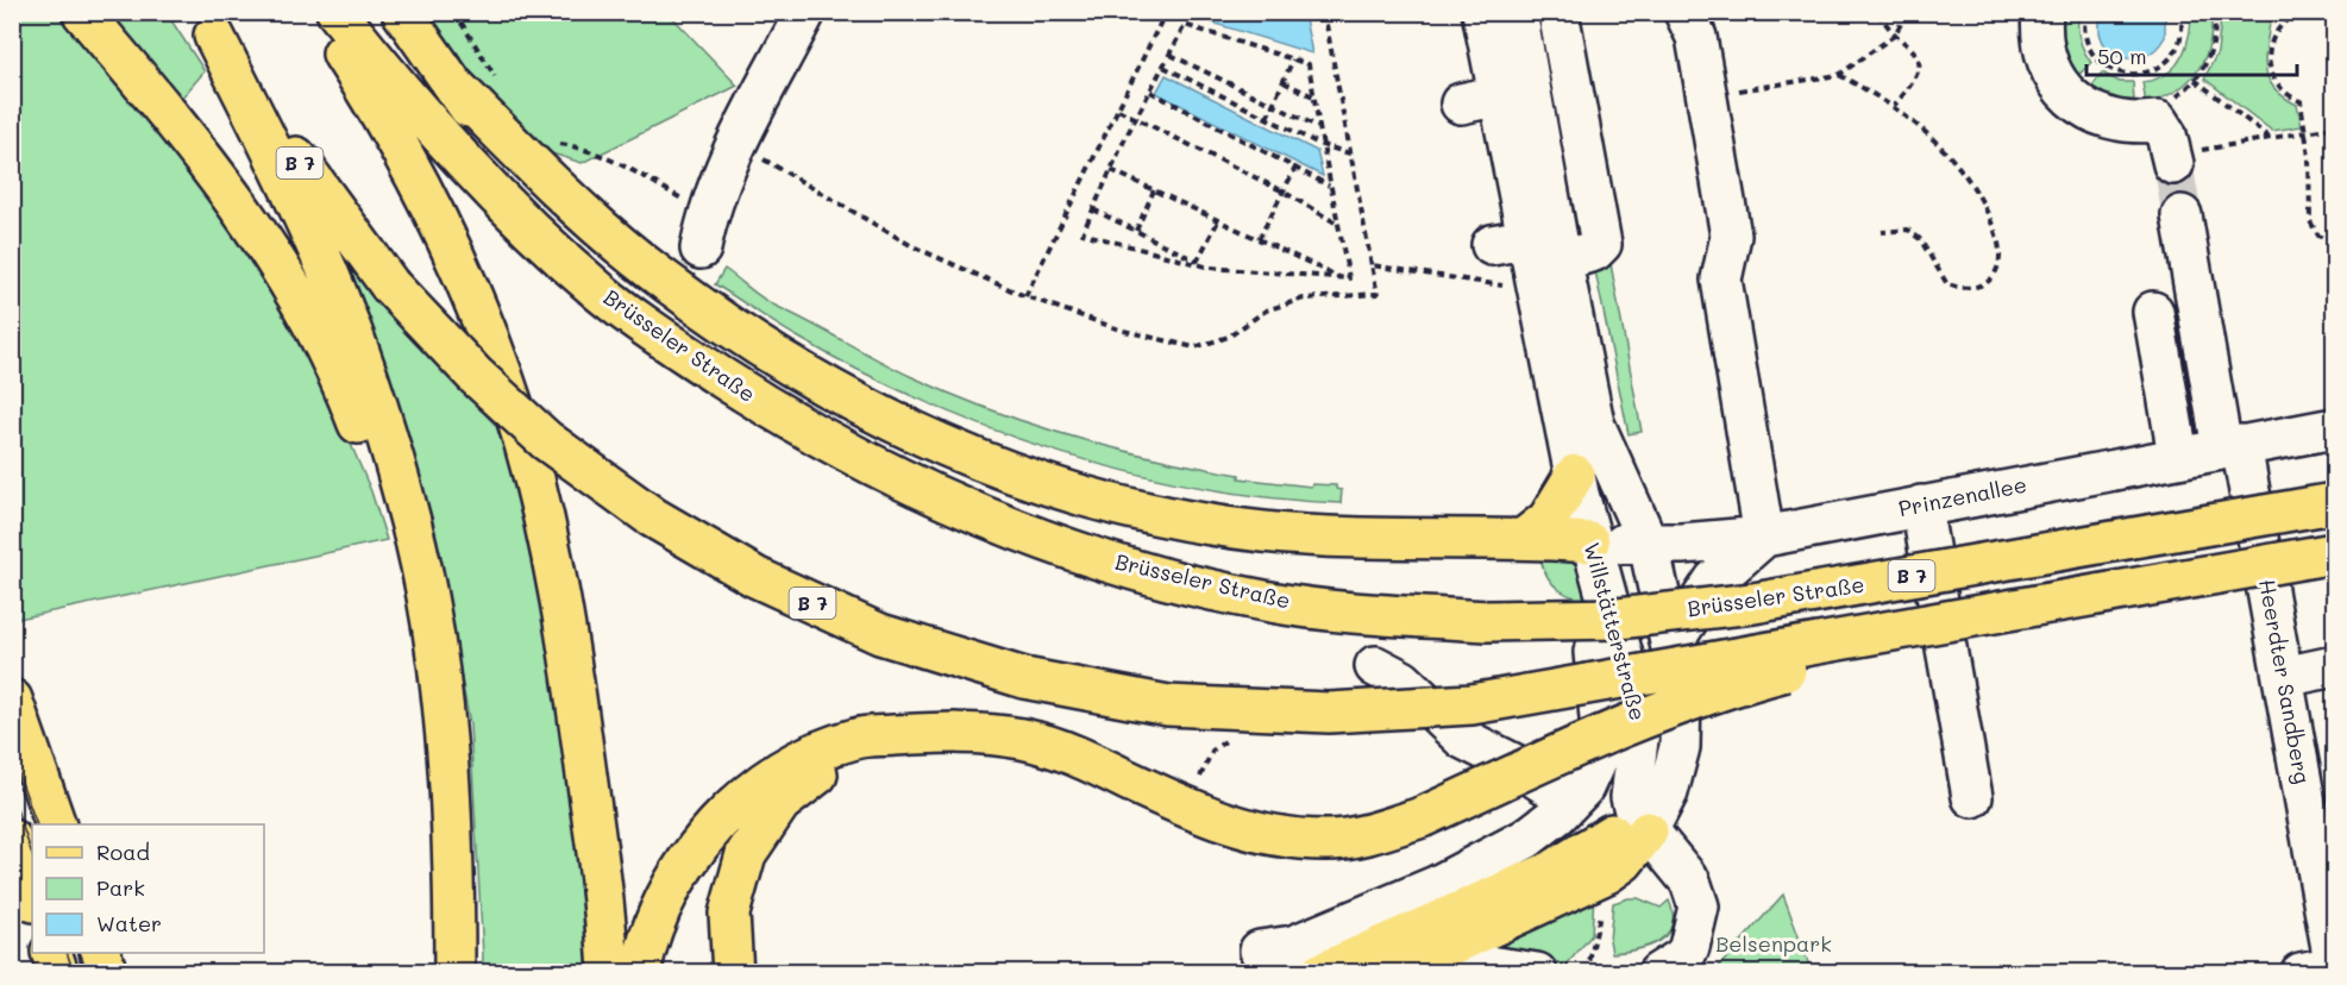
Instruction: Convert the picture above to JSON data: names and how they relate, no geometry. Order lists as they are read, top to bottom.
{
  "streets": {
    "main road": ["B 7", "Brüsseler Straße"],
    "street": ["Prinzenallee", "Willstätterstraße", "Heerdter Sandberg"]
  },
  "crossings": [
    ["Prinzenallee", "Willstätterstraße"],
    ["Prinzenallee", "Heerdter Sandberg"]
  ],
  "parks": ["Belsenpark"],
  "legend": ["Road", "Park", "Water"],
  "scale_bar": "50 m"
}
